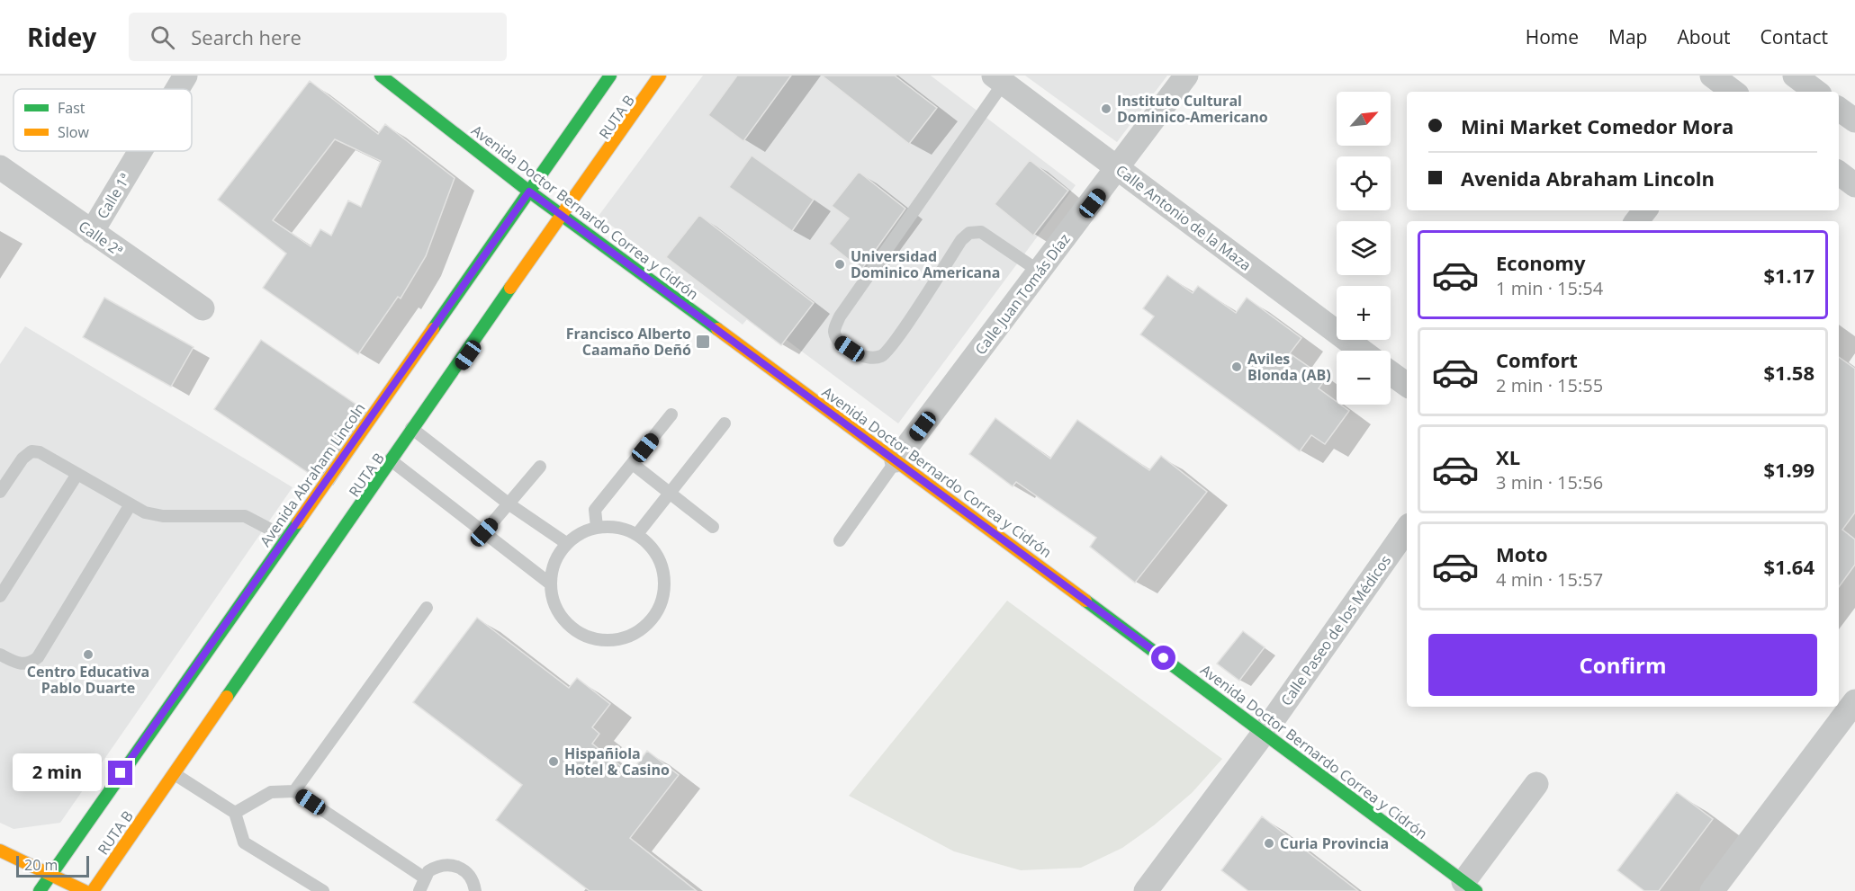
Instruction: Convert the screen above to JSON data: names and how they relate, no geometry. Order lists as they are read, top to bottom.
{
  "streets": {
    "main road": ["Avenida Doctor Bernardo Correa y Cidrón", "Avenida Abraham Lincoln"],
    "street": [
      "Calle 1ª",
      "Calle Antonio de la Maza",
      "Calle 2ª",
      "Calle Juan Tomás Díaz",
      "Calle Paseo de los Médicos"
    ],
    "lane": ["RUTA B"]
  },
  "crossings": [
    ["Calle 1ª", "Calle 2ª"],
    ["Avenida Doctor Bernardo Correa y Cidrón", "Calle Juan Tomás Díaz"],
    ["Avenida Doctor Bernardo Correa y Cidrón", "Avenida Abraham Lincoln"],
    ["Avenida Doctor Bernardo Correa y Cidrón", "Calle Paseo de los Médicos"],
    ["Calle Antonio de la Maza", "Calle Juan Tomás Díaz"]
  ],
  "places": {
    "other": [
      "Instituto Cultural Dominico-Americano",
      "Universidad Dominico Americana",
      "Aviles Blonda (AB)",
      "Centro Educativa Pablo Duarte",
      "Hispañiola Hotel & Casino",
      "Curia Provincia"
    ],
    "transit": ["Francisco Alberto Caamaño Deñó"]
  },
  "legend": ["Fast", "Slow"],
  "scale_bar": "20 m",
  "north": "top right",
  "page": {
    "header": "Ridey",
    "search": "Search here",
    "nav": [
      "Home",
      "Map",
      "About",
      "Contact"
    ],
    "map_buttons": ["+", "−"],
    "banner": ["Mini Market Comedor Mora", "Avenida Abraham Lincoln"],
    "list": [
      {
        "name": "Economy",
        "note": "1 min · 15:54",
        "value": "$1.17"
      },
      {
        "name": "Comfort",
        "note": "2 min · 15:55",
        "value": "$1.58"
      },
      {
        "name": "XL",
        "note": "3 min · 15:56",
        "value": "$1.99"
      },
      {
        "name": "Moto",
        "note": "4 min · 15:57",
        "value": "$1.64"
      }
    ],
    "buttons": "Confirm",
    "bubble": "2 min",
    "scale": "20 m"
  }
}
